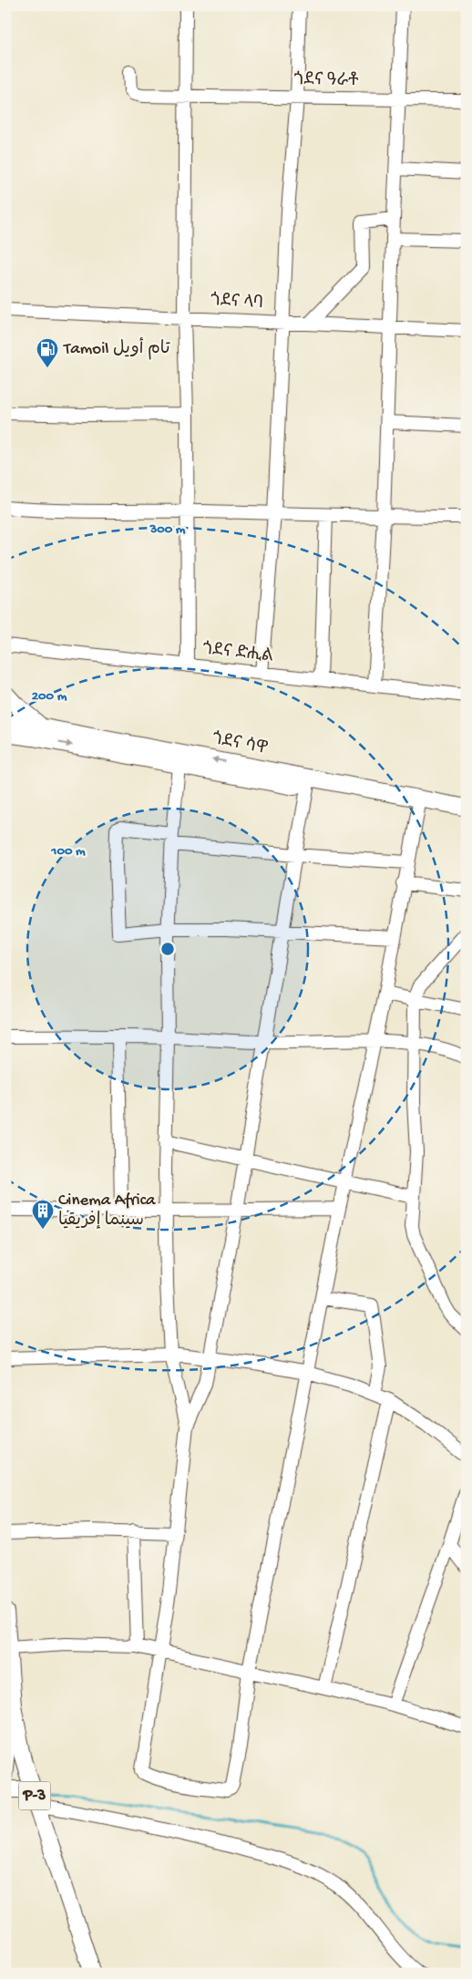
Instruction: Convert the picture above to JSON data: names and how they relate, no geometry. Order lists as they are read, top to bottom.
{
  "streets": {
    "main road": ["ጎደና ሳዋ", "P-3"],
    "street": ["ጎደና ዓራቶ", "ጎደና ላባ", "ጎደና ድሒል"]
  },
  "places": {
    "fuel station": ["Tamoil تام أويل"],
    "building": ["Cinema Africa سينما إفريقيا"]
  },
  "rings": ["300 m", "200 m", "100 m"]
}
